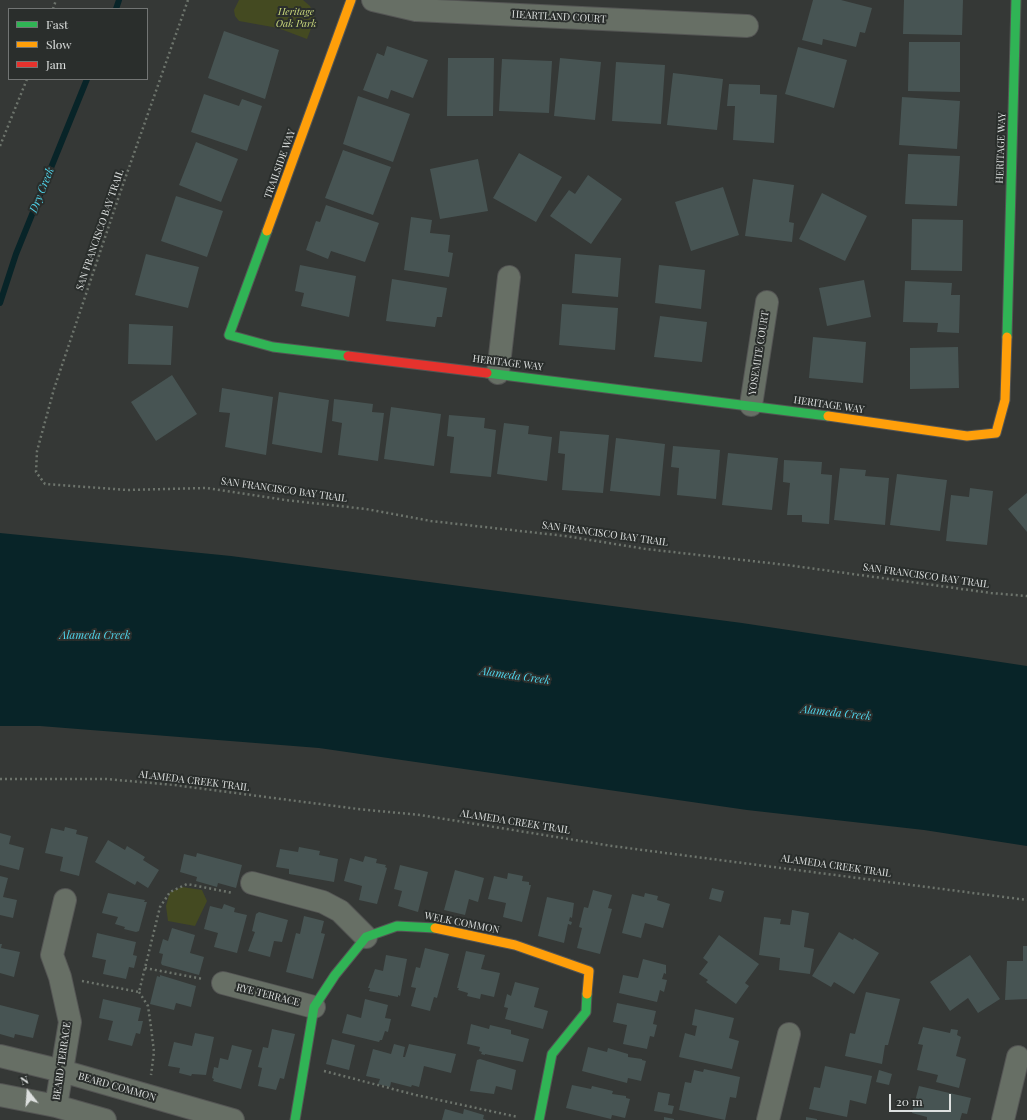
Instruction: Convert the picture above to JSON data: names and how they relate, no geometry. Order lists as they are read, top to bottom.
{
  "streets": {
    "street": [
      "HEARTLAND COURT",
      "HERITAGE WAY",
      "TRAILSIDE WAY",
      "YOSEMITE COURT",
      "WELK COMMON",
      "RYE TERRACE",
      "BEARD TERRACE",
      "BEARD COMMON"
    ],
    "path": ["SAN FRANCISCO BAY TRAIL", "ALAMEDA CREEK TRAIL"]
  },
  "crossings": [
    ["HERITAGE WAY", "TRAILSIDE WAY"],
    ["HERITAGE WAY", "YOSEMITE COURT"],
    ["BEARD TERRACE", "BEARD COMMON"]
  ],
  "water": ["Dry Creek", "Alameda Creek"],
  "parks": ["Heritage Oak Park"],
  "legend": ["Fast", "Slow", "Jam"],
  "scale_bar": "20 m",
  "north": "top"
}
